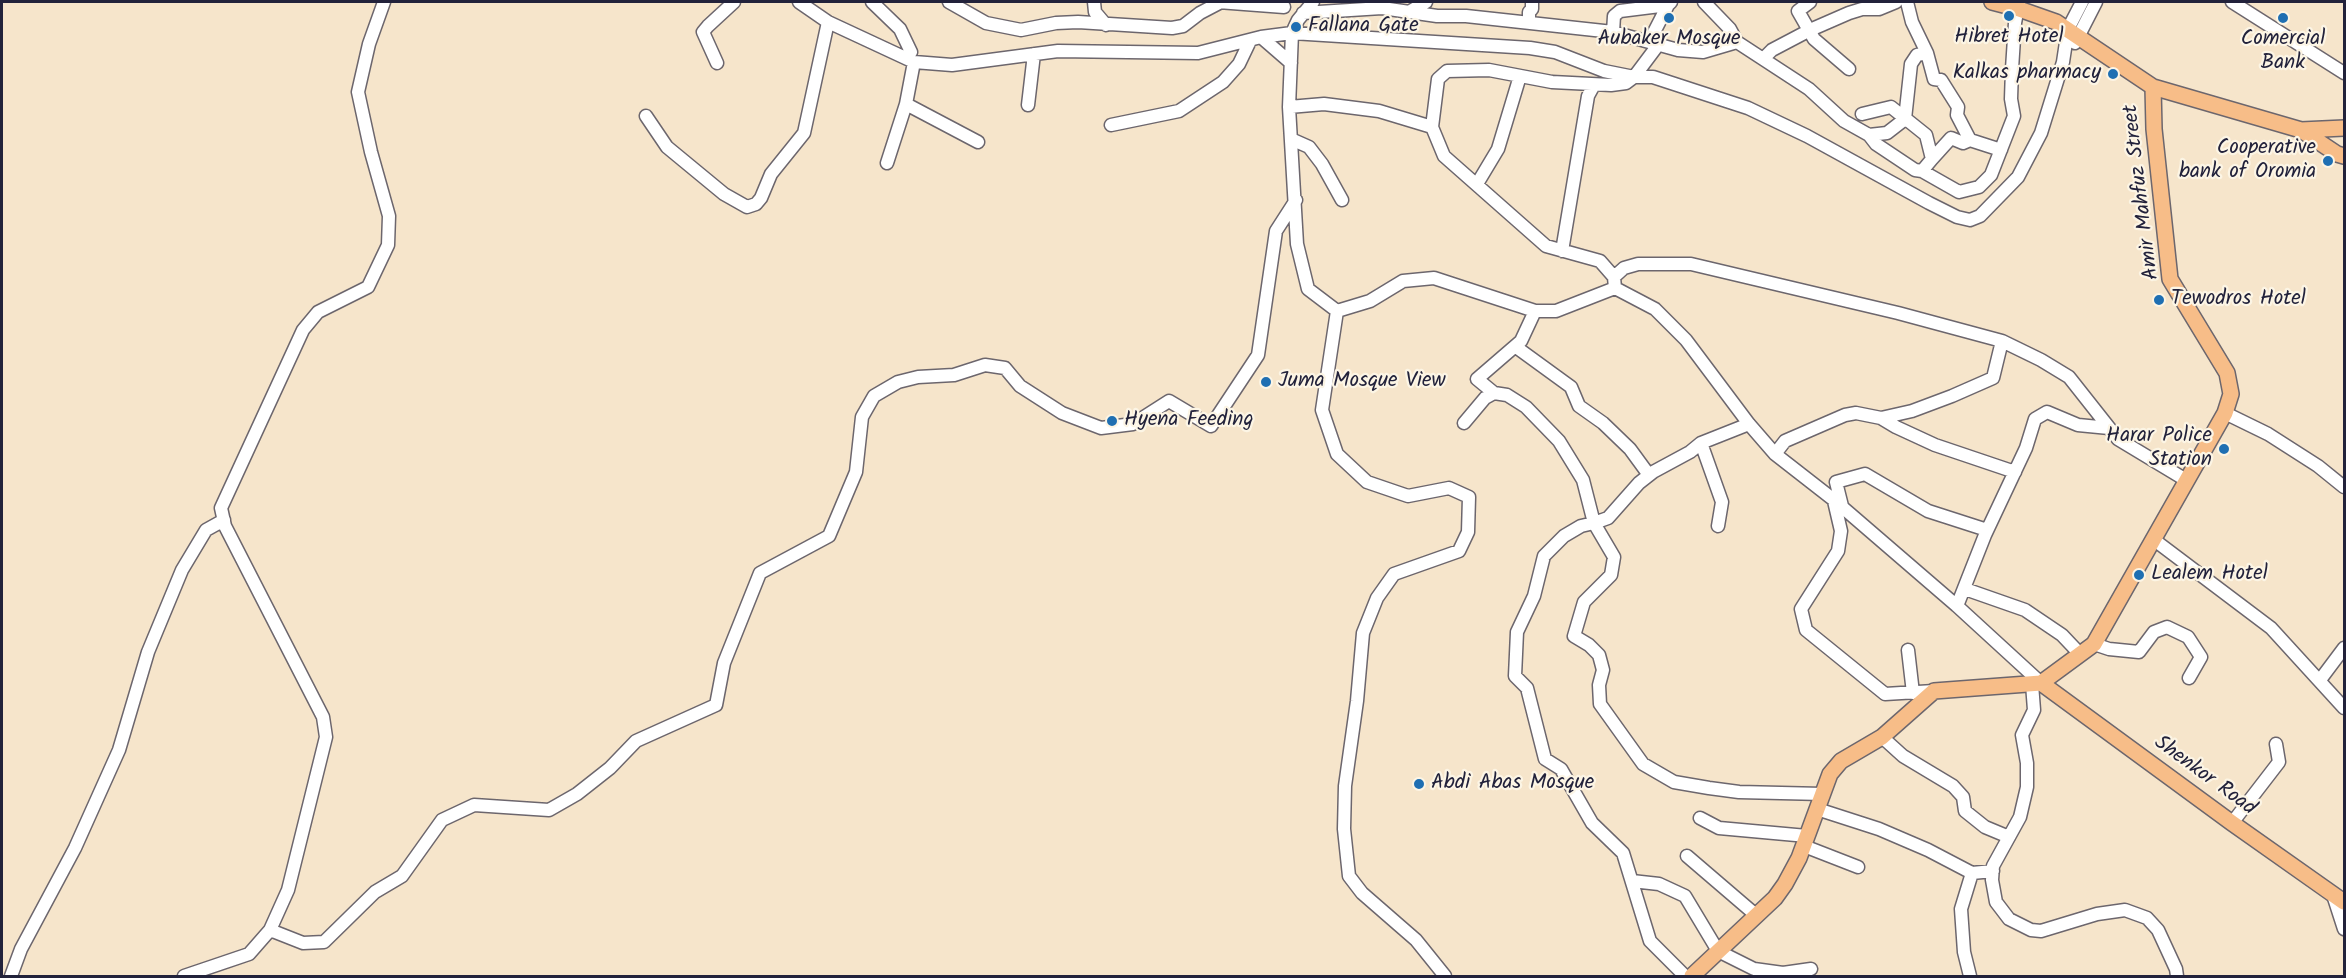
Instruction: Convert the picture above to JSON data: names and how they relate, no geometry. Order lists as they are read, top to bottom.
{
  "streets": {
    "main road": ["Amir Mahfuz Street", "Shenkor Road"]
  },
  "crossings": [
    ["Amir Mahfuz Street", "Shenkor Road"]
  ],
  "places": [
    "Hibret Hotel",
    "Aubaker Mosque",
    "Comercial Bank",
    "Fallana Gate",
    "Kalkas pharmacy",
    "Cooperative bank of Oromia",
    "Tewodros Hotel",
    "Juma Mosque View",
    "Hyena Feeding",
    "Harar Police Station",
    "Lealem Hotel",
    "Abdi Abas Mosque"
  ]
}
